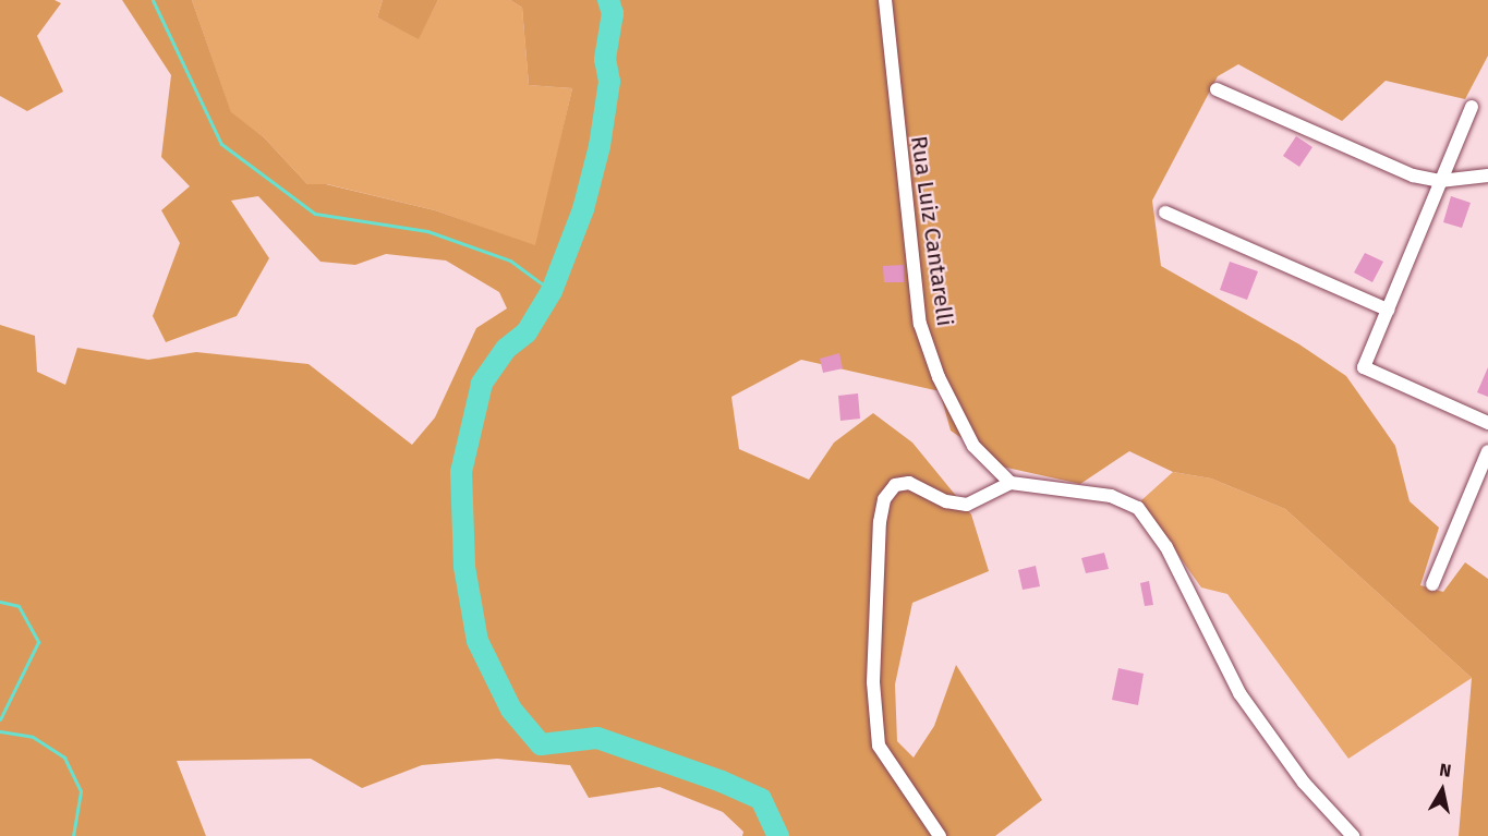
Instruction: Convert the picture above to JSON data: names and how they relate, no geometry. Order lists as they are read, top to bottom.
{
  "streets": {
    "street": ["Rua Luiz Cantarelli"]
  },
  "north": "top"
}
